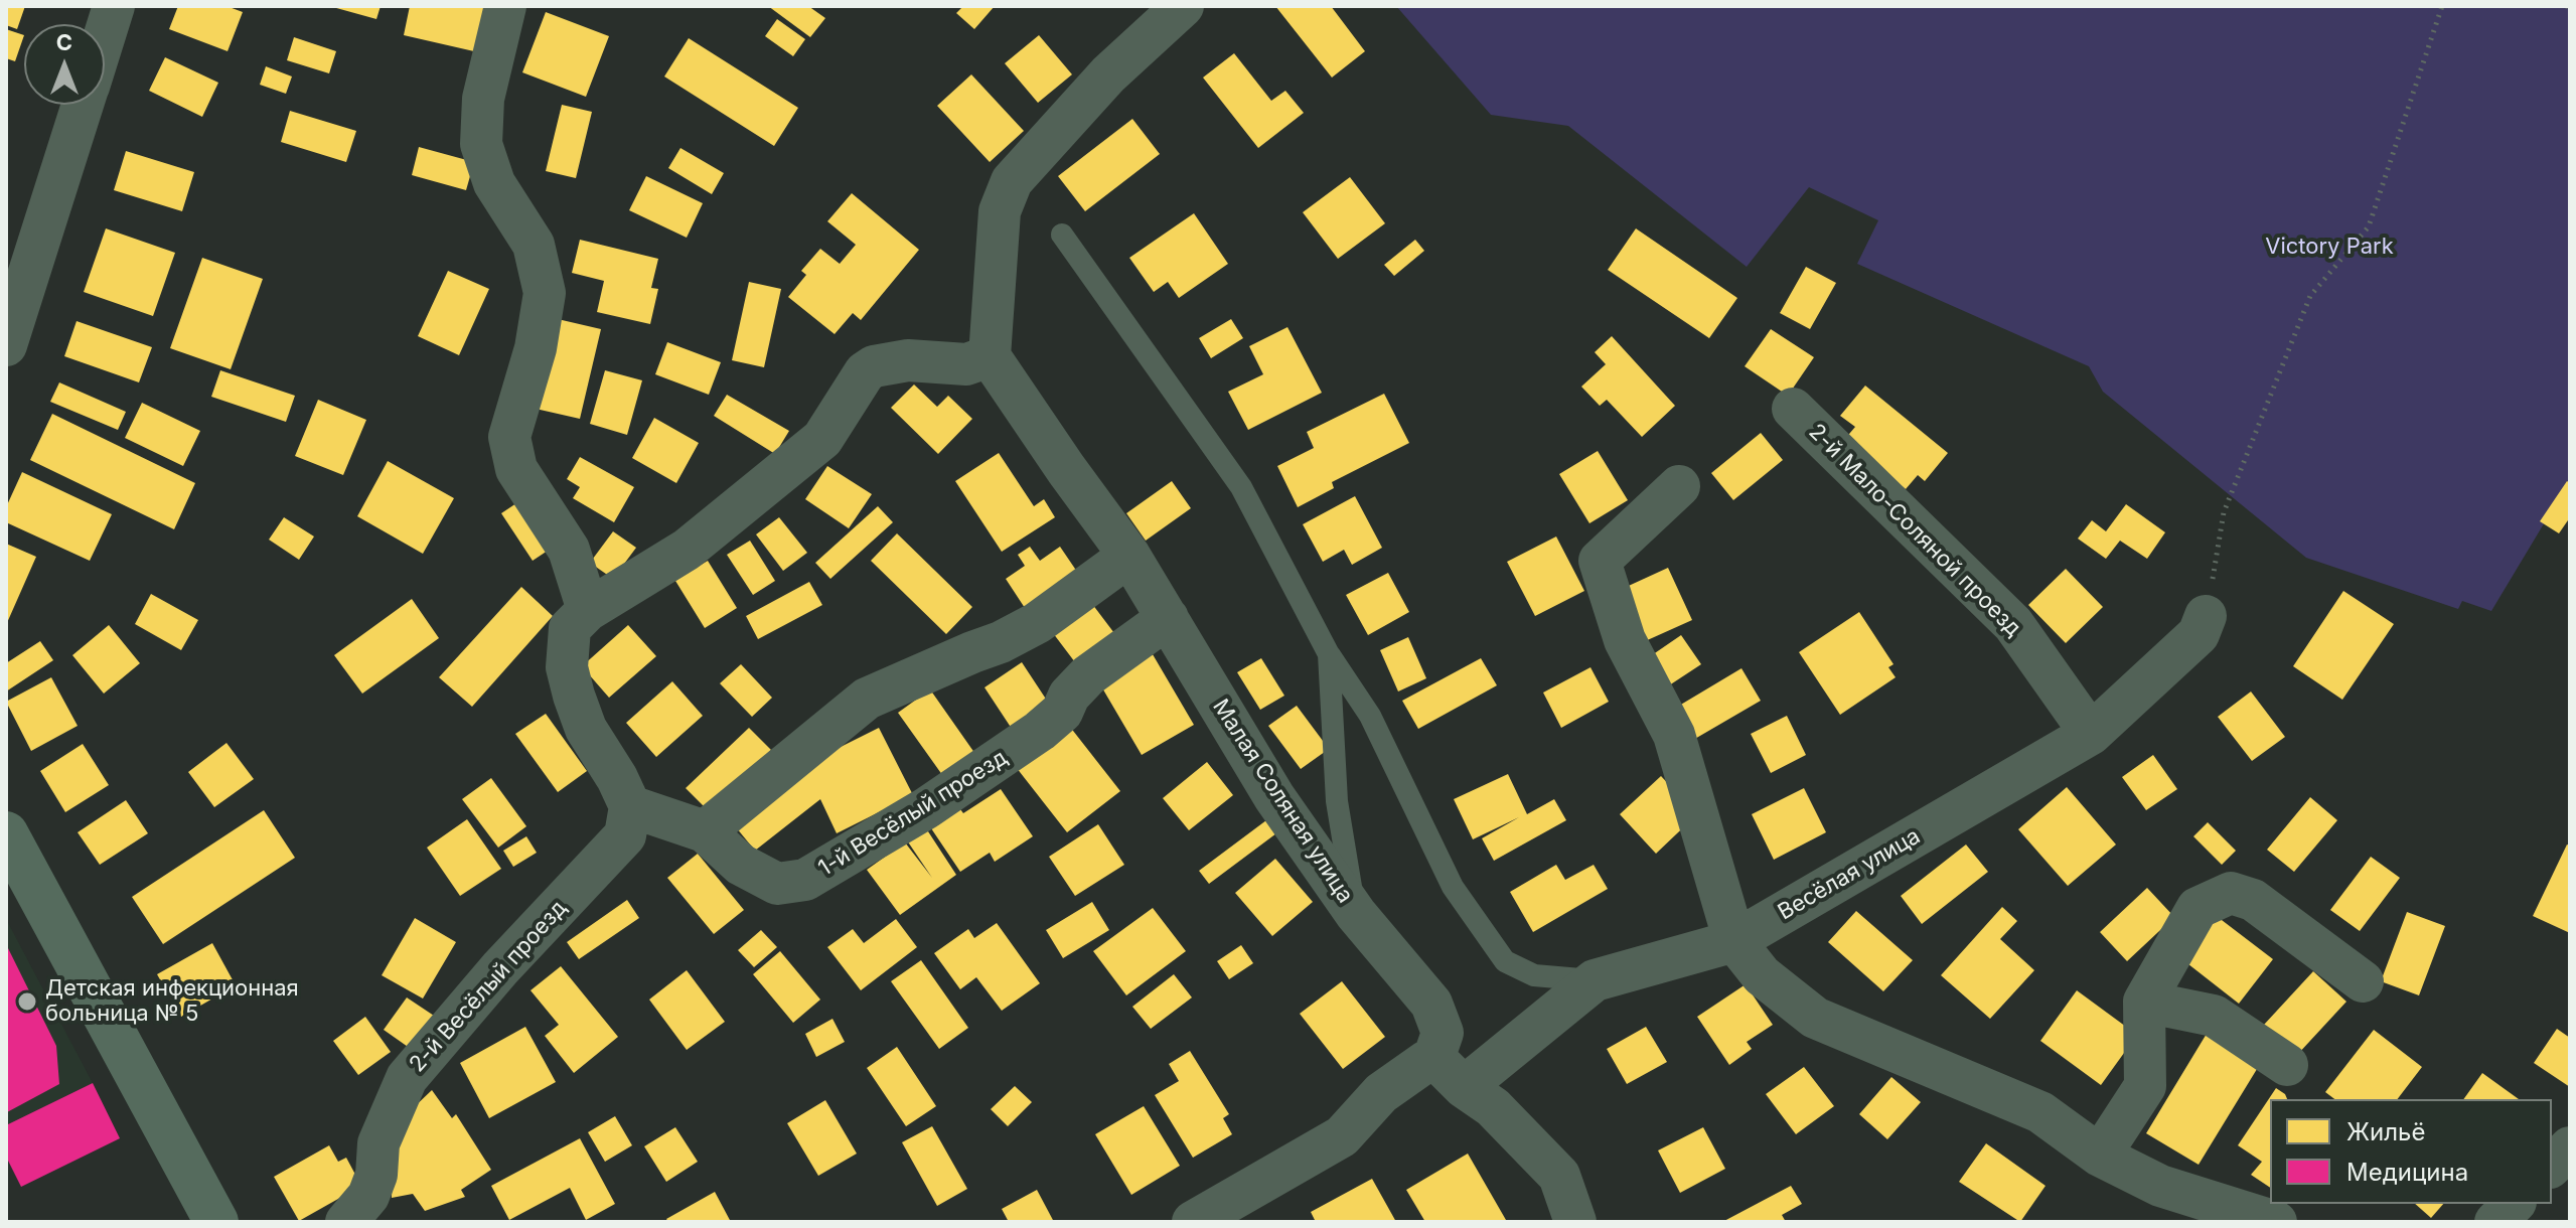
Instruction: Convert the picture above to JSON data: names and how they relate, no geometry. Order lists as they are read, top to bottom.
{
  "streets": {
    "street": [
      "2-й Мало-Соляной проезд",
      "Малая Соляная улица",
      "1-й Весёлый проезд",
      "Весёлая улица",
      "2-й Весёлый проезд"
    ]
  },
  "crossings": [
    ["2-й Мало-Соляной проезд", "Весёлая улица"],
    ["Малая Соляная улица", "1-й Весёлый проезд"],
    ["1-й Весёлый проезд", "2-й Весёлый проезд"]
  ],
  "parks": ["Victory Park"],
  "places": ["Детская инфекционная больница № 5"],
  "legend": ["Жильё", "Медицина"],
  "north": "top"
}
